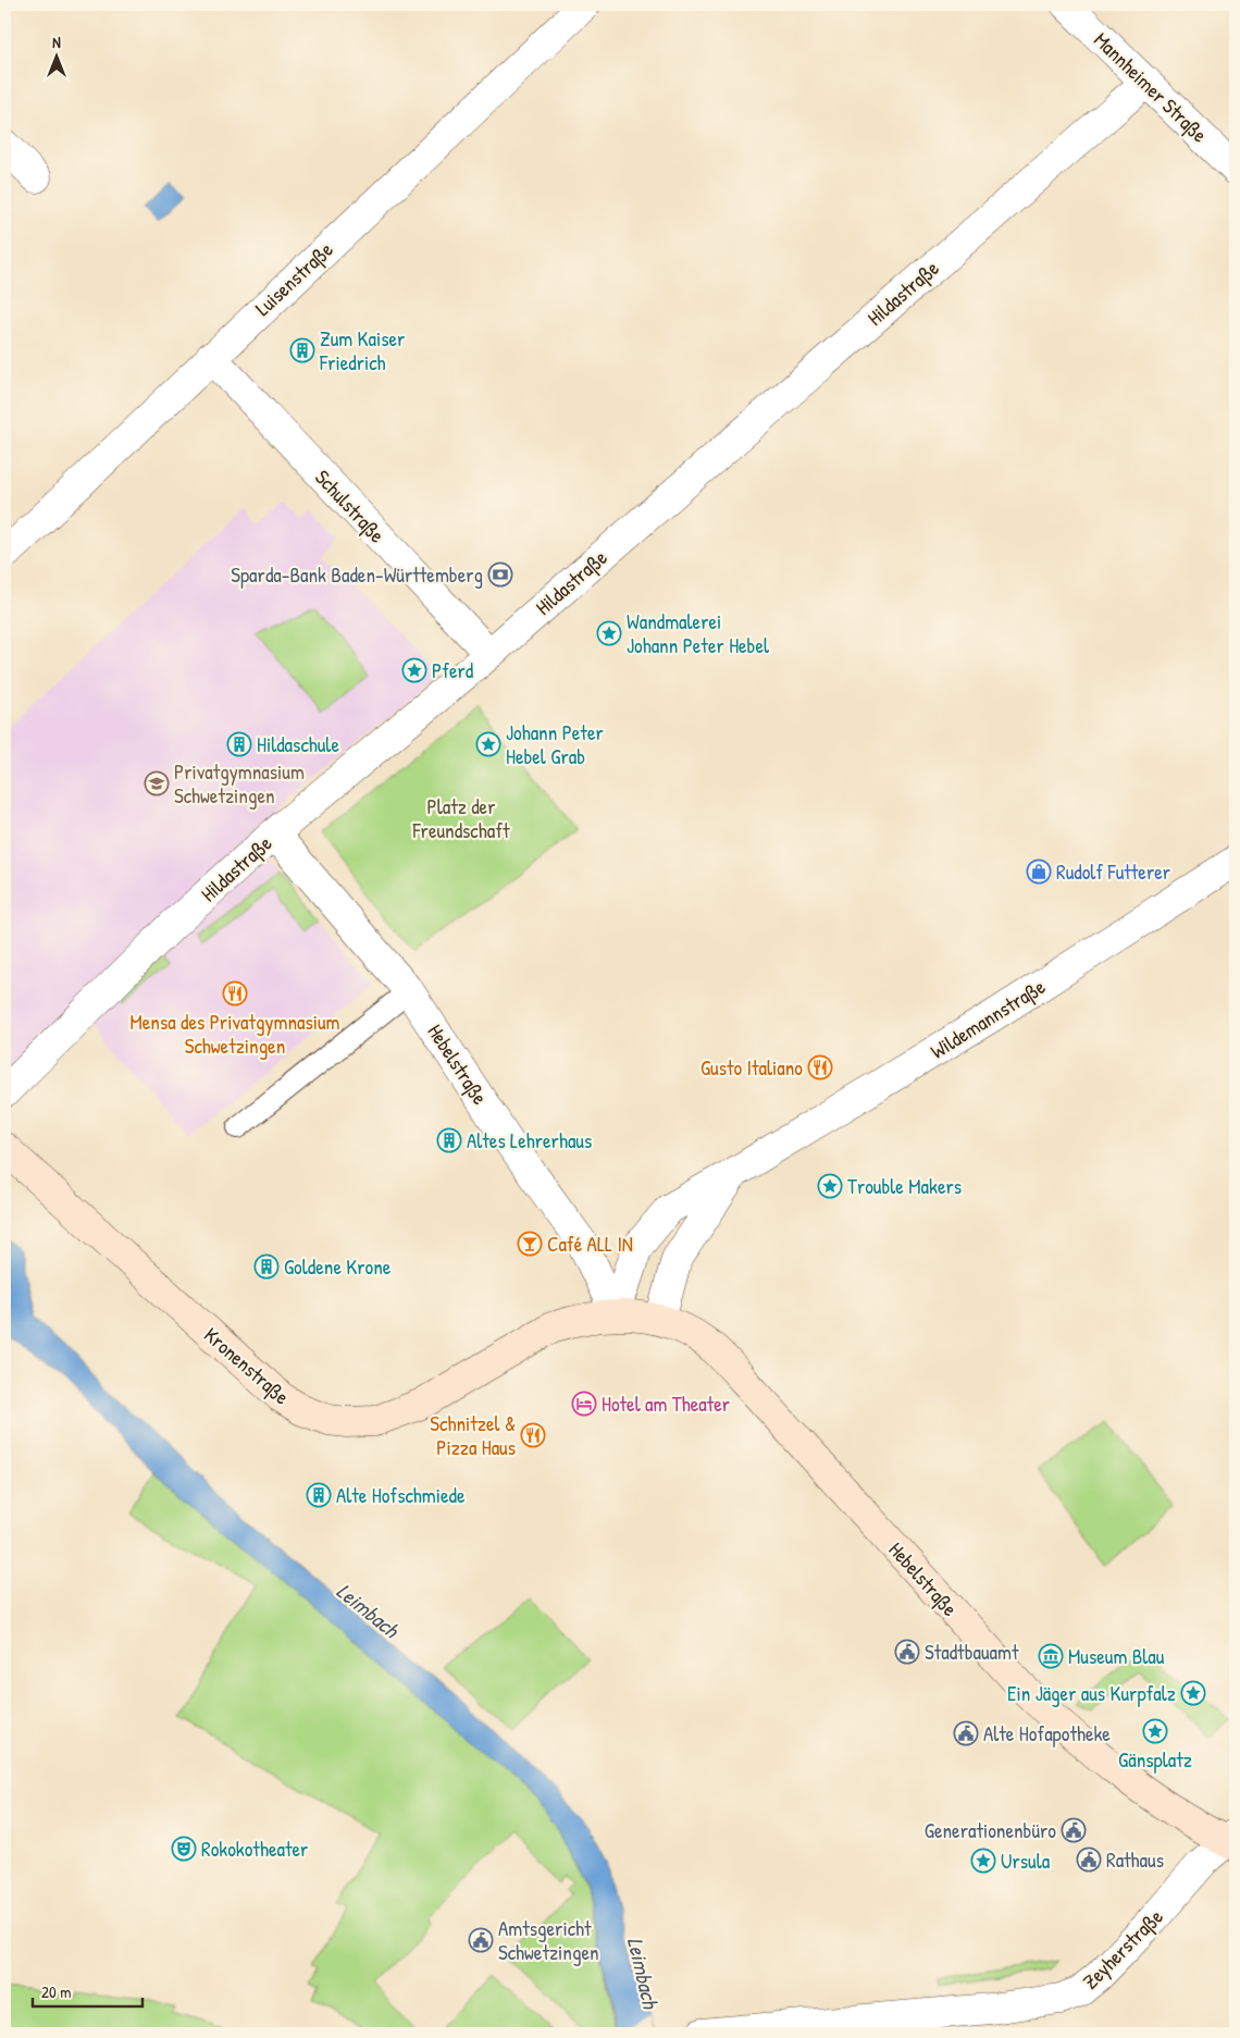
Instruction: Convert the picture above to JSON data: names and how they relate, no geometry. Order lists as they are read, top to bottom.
{
  "streets": {
    "street": [
      "Mannheimer Straße",
      "Luisenstraße",
      "Hildastraße",
      "Schulstraße",
      "Wildemannstraße",
      "Hebelstraße",
      "Kronenstraße",
      "Zeyherstraße"
    ]
  },
  "crossings": [
    ["Mannheimer Straße", "Hildastraße"],
    ["Luisenstraße", "Schulstraße"],
    ["Hildastraße", "Schulstraße"],
    ["Hildastraße", "Hebelstraße"],
    ["Wildemannstraße", "Hebelstraße"],
    ["Wildemannstraße", "Kronenstraße"],
    ["Hebelstraße", "Kronenstraße"],
    ["Hebelstraße", "Zeyherstraße"]
  ],
  "water": ["Leimbach"],
  "parks": ["Platz der Freundschaft"],
  "places": {
    "building": [
      "Zum Kaiser Friedrich",
      "Hildaschule",
      "Altes Lehrerhaus",
      "Goldene Krone",
      "Alte Hofschmiede"
    ],
    "bank": ["Sparda-Bank Baden-Württemberg"],
    "place": [
      "Wandmalerei Johann Peter Hebel",
      "Pferd",
      "Johann Peter Hebel Grab",
      "Trouble Makers",
      "Ein Jäger aus Kurpfalz",
      "Gänsplatz",
      "Ursula"
    ],
    "school or university": ["Privatgymnasium Schwetzingen"],
    "shop": ["Rudolf Futterer"],
    "restaurant": ["Mensa des Privatgymnasium Schwetzingen", "Gusto Italiano", "Schnitzel & Pizza Haus"],
    "bar": ["Café ALL IN"],
    "hotel": ["Hotel am Theater"],
    "public building": [
      "Stadtbauamt",
      "Alte Hofapotheke",
      "Generationenbüro",
      "Rathaus",
      "Amtsgericht Schwetzingen"
    ],
    "museum": ["Museum Blau"],
    "theatre": ["Rokokotheater"]
  },
  "scale_bar": "20 m",
  "north": "top"
}
